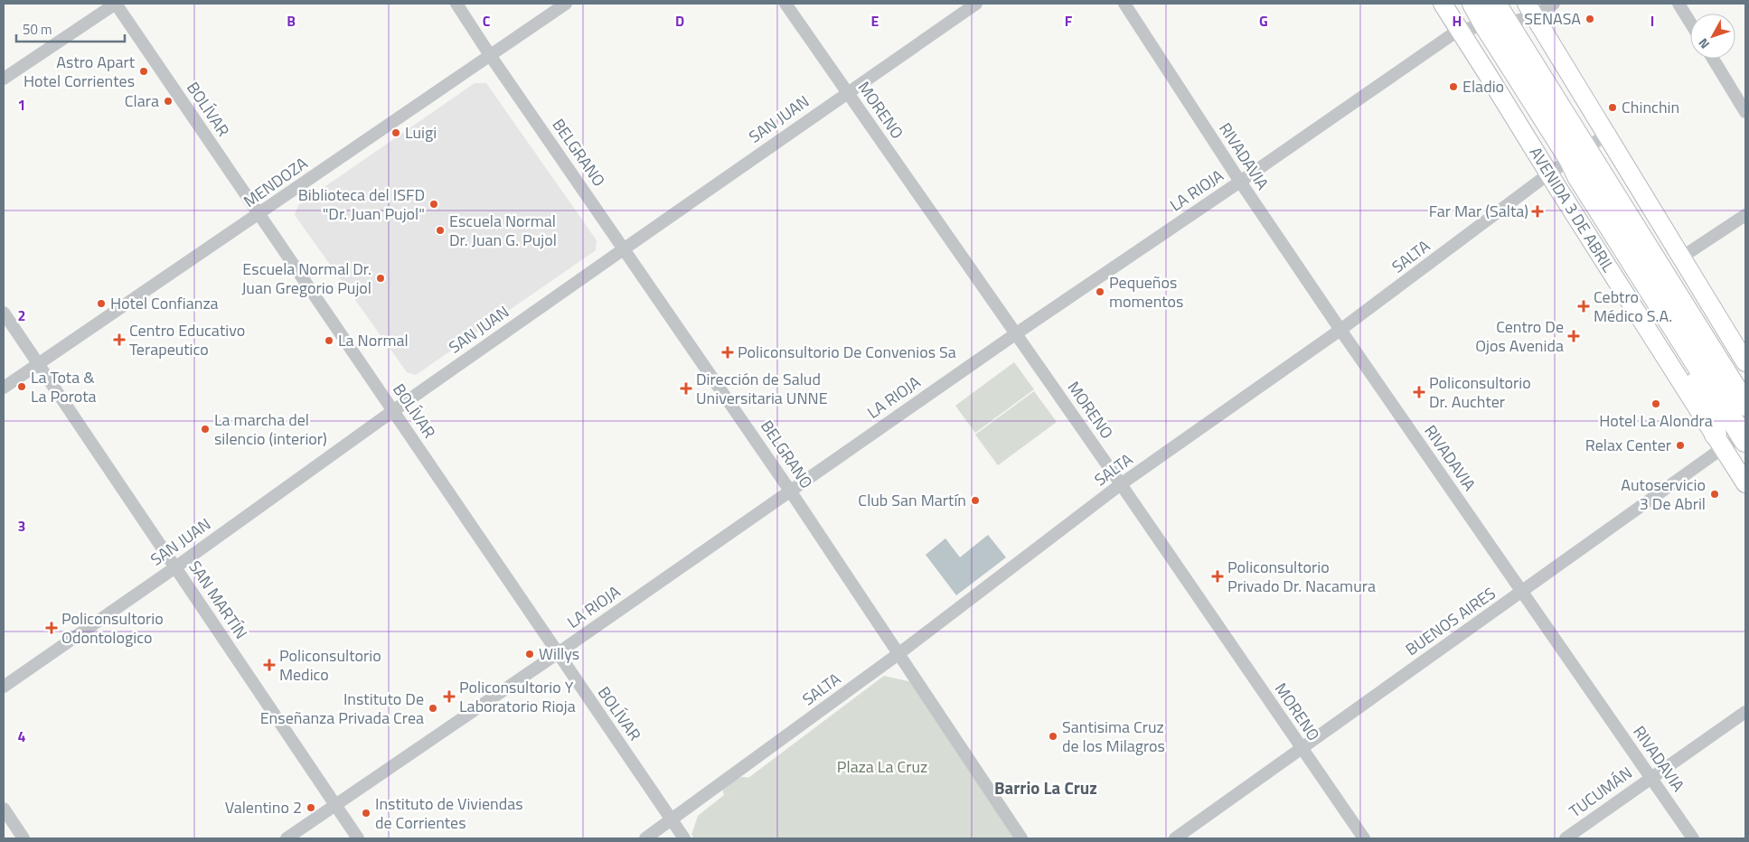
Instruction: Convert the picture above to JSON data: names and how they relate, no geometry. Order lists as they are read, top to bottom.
{
  "streets": {
    "highway": ["AVENIDA 3 DE ABRIL"],
    "street": [
      "BOLÍVAR",
      "MORENO",
      "SAN JUAN",
      "BELGRANO",
      "RIVADAVIA",
      "MENDOZA",
      "LA RIOJA",
      "SALTA",
      "SAN MARTÍN",
      "BUENOS AIRES",
      "TUCUMÁN"
    ]
  },
  "crossings": [
    ["BOLÍVAR", "SAN JUAN"],
    ["BOLÍVAR", "MENDOZA"],
    ["BOLÍVAR", "LA RIOJA"],
    ["BOLÍVAR", "SALTA"],
    ["MORENO", "SAN JUAN"],
    ["MORENO", "LA RIOJA"],
    ["MORENO", "SALTA"],
    ["MORENO", "BUENOS AIRES"],
    ["SAN JUAN", "BELGRANO"],
    ["SAN JUAN", "SAN MARTÍN"],
    ["BELGRANO", "MENDOZA"],
    ["BELGRANO", "LA RIOJA"],
    ["BELGRANO", "SALTA"],
    ["RIVADAVIA", "LA RIOJA"],
    ["RIVADAVIA", "SALTA"],
    ["RIVADAVIA", "BUENOS AIRES"],
    ["RIVADAVIA", "TUCUMÁN"],
    ["MENDOZA", "SAN MARTÍN"],
    ["LA RIOJA", "AVENIDA 3 DE ABRIL"],
    ["LA RIOJA", "SAN MARTÍN"],
    ["AVENIDA 3 DE ABRIL", "SALTA"],
    ["AVENIDA 3 DE ABRIL", "BUENOS AIRES"]
  ],
  "districts": ["Barrio La Cruz"],
  "parks": ["Plaza La Cruz"],
  "places": {
    "other": [
      "SENASA",
      "Astro Apart Hotel Corrientes",
      "Eladio",
      "Clara",
      "Chinchin",
      "Luigi",
      "Biblioteca del ISFD \"Dr. Juan Pujol\"",
      "Escuela Normal Dr. Juan G. Pujol",
      "Escuela Normal Dr. Juan Gregorio Pujol",
      "Pequeños momentos",
      "Hotel Confianza",
      "La Normal",
      "La Tota & La Porota",
      "Hotel La Alondra",
      "La marcha del silencio (interior)",
      "Relax Center",
      "Autoservicio 3 De Abril",
      "Club San Martín",
      "Willys",
      "Instituto De Enseñanza Privada Crea",
      "Santisima Cruz de los Milagros",
      "Valentino 2",
      "Instituto de Viviendas de Corrientes"
    ],
    "health": [
      "Far Mar (Salta)",
      "Cebtro Médico S.A.",
      "Centro De Ojos Avenida",
      "Centro Educativo Terapeutico",
      "Policonsultorio De Convenios Sa",
      "Dirección de Salud Universitaria UNNE",
      "Policonsultorio Dr. Auchter",
      "Policonsultorio Privado Dr. Nacamura",
      "Policonsultorio Odontologico",
      "Policonsultorio Medico",
      "Policonsultorio Y Laboratorio Rioja"
    ]
  },
  "scale_bar": "50 m",
  "north": "bottom left",
  "grid": {
    "columns": [
      "B",
      "C",
      "D",
      "E",
      "F",
      "G",
      "H",
      "I"
    ],
    "rows": [
      "1",
      "2",
      "3",
      "4"
    ]
  }
}
